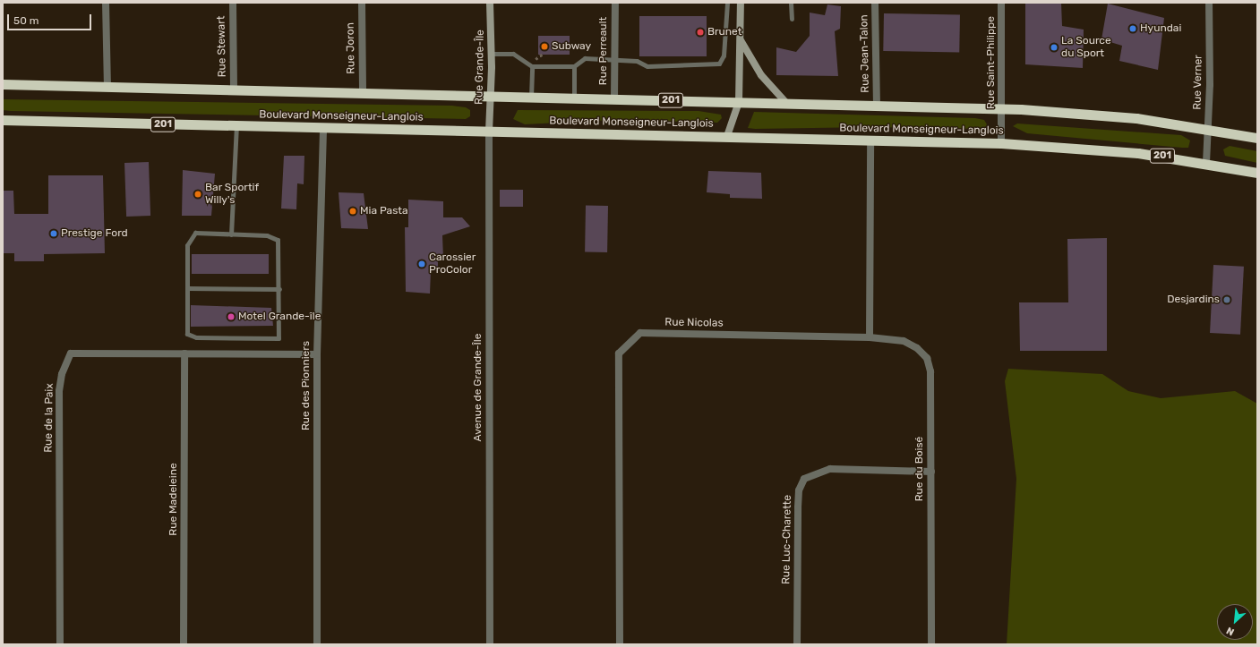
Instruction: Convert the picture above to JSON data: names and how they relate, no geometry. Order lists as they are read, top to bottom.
{
  "streets": {
    "highway": ["201", "Boulevard Monseigneur-Langlois"],
    "main road": ["Rue Grande-Île"],
    "street": [
      "Rue Stewart",
      "Rue Joron",
      "Rue Perreault",
      "Rue Jean-Talon",
      "Rue Saint-Philippe",
      "Rue Verner",
      "Rue Nicolas",
      "Rue des Pionniers",
      "Avenue de Grande-Île",
      "Rue de la Paix",
      "Rue du Boisé",
      "Rue Madeleine",
      "Rue Luc-Charette"
    ]
  },
  "crossings": [
    ["Rue Stewart", "201"],
    ["Rue Joron", "201"],
    ["Rue Perreault", "201"],
    ["Rue Jean-Talon", "201"],
    ["Rue Saint-Philippe", "201"],
    ["Rue Saint-Philippe", "Boulevard Monseigneur-Langlois"],
    ["Rue Grande-Île", "201"],
    ["Rue Grande-Île", "Boulevard Monseigneur-Langlois"],
    ["Rue Grande-Île", "Avenue de Grande-Île"],
    ["Rue Verner", "201"],
    ["Rue Verner", "Boulevard Monseigneur-Langlois"],
    ["Boulevard Monseigneur-Langlois", "Rue des Pionniers"],
    ["Boulevard Monseigneur-Langlois", "Avenue de Grande-Île"],
    ["Rue Nicolas", "Rue du Boisé"],
    ["Rue des Pionniers", "Rue de la Paix"],
    ["Rue de la Paix", "Rue Madeleine"],
    ["Rue du Boisé", "Rue Luc-Charette"]
  ],
  "places": [
    "Hyundai",
    "Brunet",
    "Subway",
    "La Source du Sport",
    "Bar Sportif Willy's",
    "Mia Pasta",
    "Prestige Ford",
    "Carossier ProColor",
    "Desjardins",
    "Motel Grande-île"
  ],
  "scale_bar": "50 m",
  "north": "bottom left"
}
